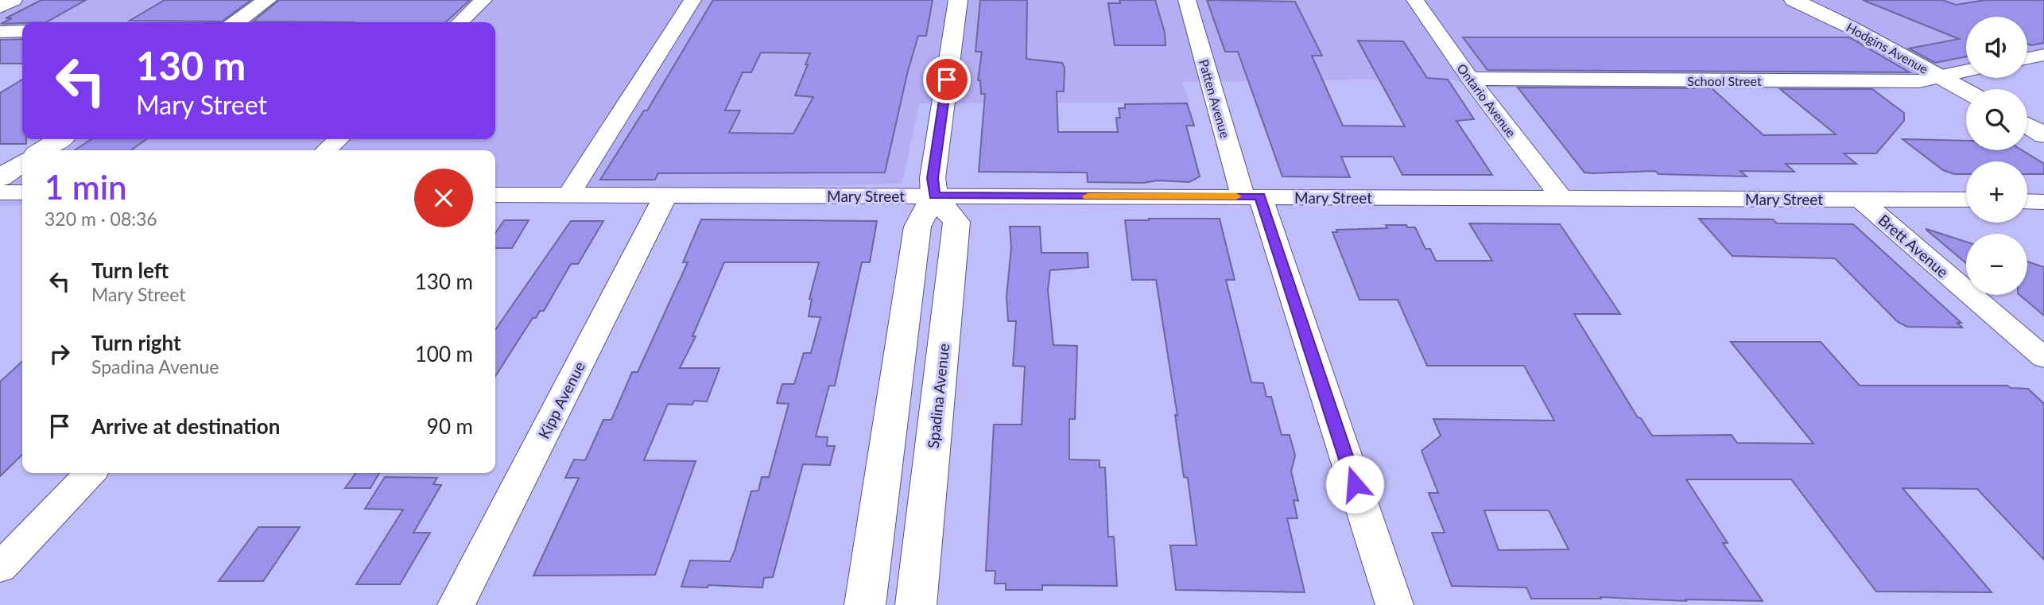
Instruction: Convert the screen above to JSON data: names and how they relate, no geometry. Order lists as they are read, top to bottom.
{
  "streets": {
    "street": [
      "Hodgins Avenue",
      "School Street",
      "Patten Avenue",
      "Ontario Avenue",
      "Mary Street",
      "Brett Avenue",
      "Spadina Avenue",
      "Kipp Avenue"
    ]
  },
  "crossings": [
    ["Hodgins Avenue", "School Street"],
    ["School Street", "Ontario Avenue"],
    ["Patten Avenue", "Mary Street"],
    ["Ontario Avenue", "Mary Street"],
    ["Mary Street", "Brett Avenue"],
    ["Mary Street", "Spadina Avenue"],
    ["Mary Street", "Kipp Avenue"]
  ],
  "page": {
    "map_buttons": ["+", "−"],
    "turn": ["130 m", "Mary Street"],
    "heading": ["1 min", "320 m · 08:36"],
    "list": [
      {
        "name": "Turn left",
        "note": "Mary Street",
        "value": "130 m"
      },
      {
        "name": "Turn right",
        "note": "Spadina Avenue",
        "value": "100 m"
      },
      {
        "name": "Arrive at destination",
        "value": "90 m"
      }
    ]
  }
}
